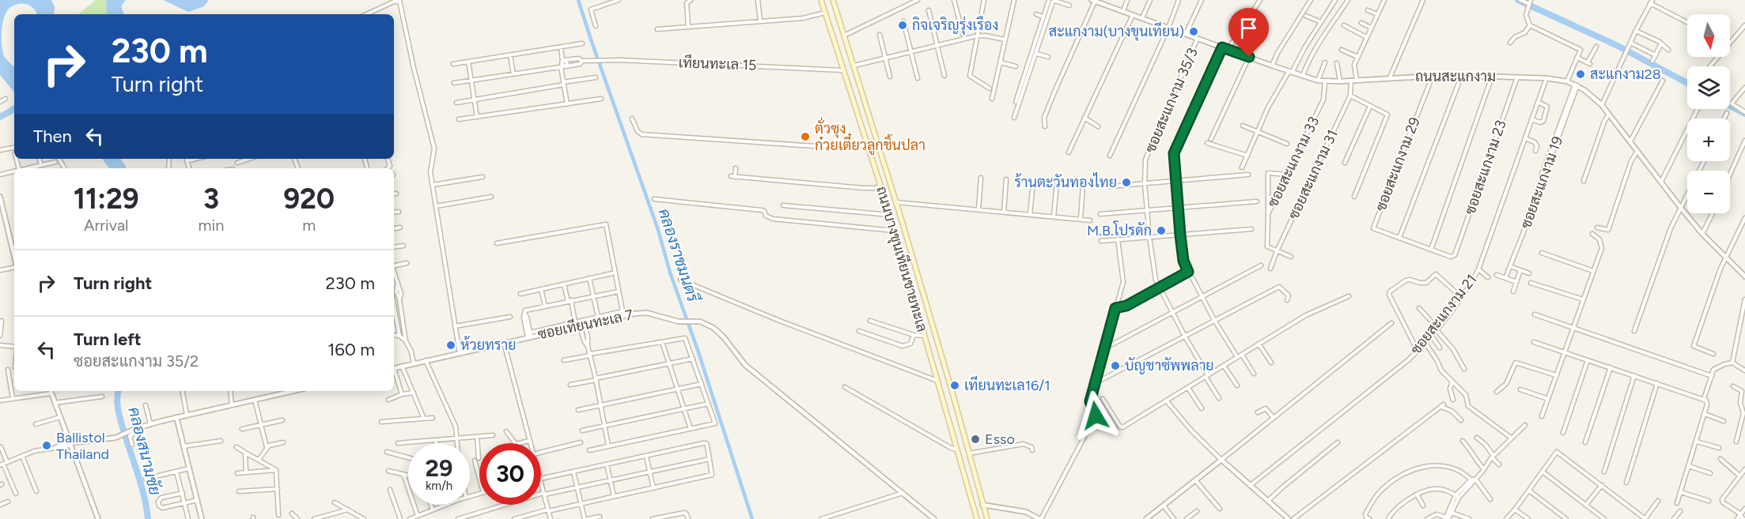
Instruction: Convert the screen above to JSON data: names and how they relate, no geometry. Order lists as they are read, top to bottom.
{
  "streets": {
    "main road": ["ถนนบางขุนเทียนชายทะเล"],
    "street": [
      "เทียนทะเล 15",
      "ถนนสะแกงาม",
      "ซอยสะแกงาม 35/3",
      "ซอยสะแกงาม 33",
      "ซอยสะแกงาม 29",
      "ซอยสะแกงาม 23",
      "ซอยสะแกงาม 31",
      "ซอยสะแกงาม 19",
      "ซอยสะแกงาม 21",
      "ซอยเทียนทะเล 7"
    ]
  },
  "crossings": [
    ["เทียนทะเล 15", "ถนนบางขุนเทียนชายทะเล"],
    ["ถนนสะแกงาม", "ซอยสะแกงาม 35/3"],
    ["ถนนสะแกงาม", "ซอยสะแกงาม 33"],
    ["ถนนสะแกงาม", "ซอยสะแกงาม 29"],
    ["ถนนสะแกงาม", "ซอยสะแกงาม 23"],
    ["ถนนสะแกงาม", "ซอยสะแกงาม 31"],
    ["ถนนสะแกงาม", "ซอยสะแกงาม 19"],
    ["ถนนสะแกงาม", "ซอยสะแกงาม 21"],
    ["ซอยสะแกงาม 33", "ซอยสะแกงาม 31"],
    ["ซอยสะแกงาม 29", "ซอยสะแกงาม 23"]
  ],
  "water": ["คลองราชมนตรี", "คลองสนามชัย"],
  "places": [
    "กิจเจริญรุ่งเรือง",
    "สะแกงาม(บางขุนเทียน)",
    "สะแกงาม28",
    "ตั่วซุง ก๋วยเตี๋ยวลูกชิ้นปลา",
    "ร้านตะวันทองไทย",
    "M.B.โปรดัก",
    "ห้วยทราย",
    "บัญชาซัพพลาย",
    "เทียนทะเล16/1",
    "Esso",
    "Ballistol Thailand"
  ],
  "north": "bottom",
  "page": {
    "map_buttons": ["+", "−"],
    "turn": ["230 m", "Turn right"],
    "then": "Then",
    "eta": [
      "11:29",
      "Arrival",
      "3",
      "min",
      "920",
      "m"
    ],
    "list": [
      {
        "name": "Turn right",
        "value": "230 m"
      },
      {
        "name": "Turn left",
        "note": "ซอยสะแกงาม 35/2",
        "value": "160 m"
      }
    ],
    "speed": "29 km/h",
    "limit": "30"
  }
}
